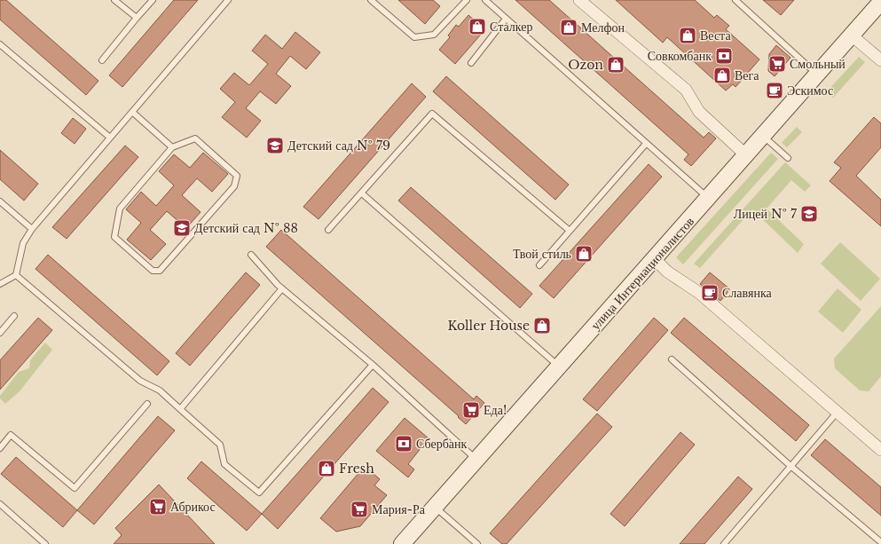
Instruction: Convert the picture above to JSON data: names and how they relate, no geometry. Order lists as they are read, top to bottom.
{
  "streets": {
    "street": ["улица Интернационалистов"]
  },
  "places": {
    "shop": [
      "Сталкер",
      "Мелфон",
      "Веста",
      "Ozon",
      "Вега",
      "Твой стиль",
      "Koller House",
      "Fresh"
    ],
    "bank": ["Совкомбанк", "Сбербанк"],
    "supermarket": [
      "Смольный",
      "Еда!",
      "Абрикос",
      "Мария-Ра"
    ],
    "cafe": ["Эскимос", "Славянка"],
    "school or university": ["Детский сад № 79", "Лицей № 7", "Детский сад № 88"]
  }
}
